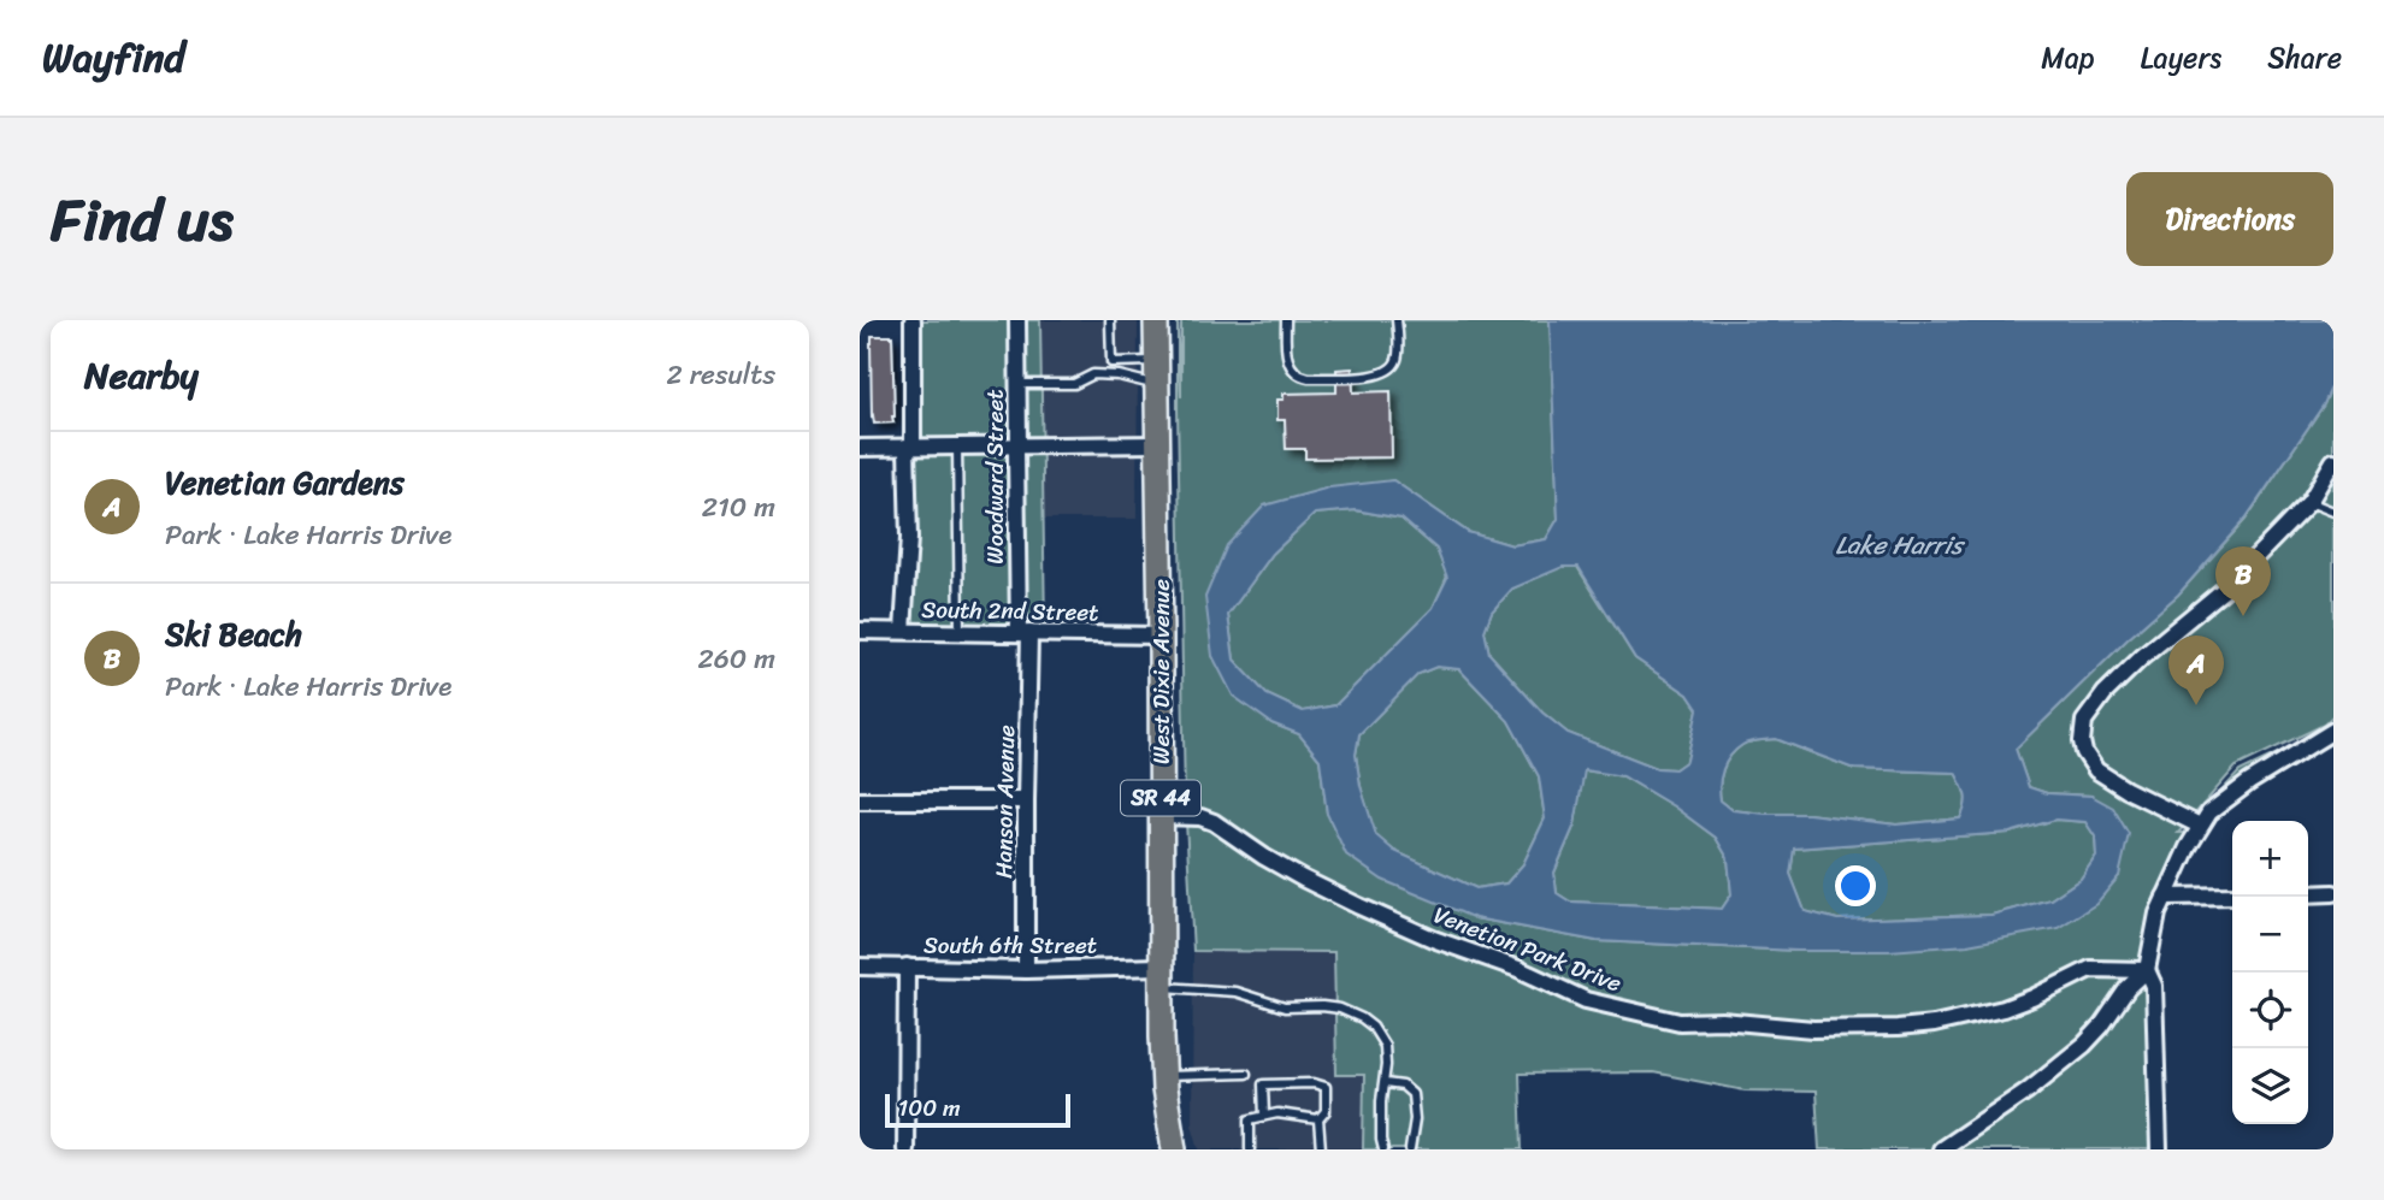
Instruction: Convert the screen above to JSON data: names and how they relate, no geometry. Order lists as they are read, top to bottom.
{
  "streets": {
    "main road": ["West Dixie Avenue", "SR 44"],
    "street": [
      "Woodward Street",
      "South 2nd Street",
      "Hanson Avenue",
      "South 6th Street",
      "Venetion Park Drive"
    ]
  },
  "crossings": [
    ["Woodward Street", "South 2nd Street"],
    ["Woodward Street", "Hanson Avenue"],
    ["South 2nd Street", "West Dixie Avenue"],
    ["South 2nd Street", "Hanson Avenue"],
    ["West Dixie Avenue", "SR 44"],
    ["West Dixie Avenue", "South 6th Street"],
    ["West Dixie Avenue", "Venetion Park Drive"],
    ["Hanson Avenue", "South 6th Street"]
  ],
  "water": ["Lake Harris"],
  "scale_bar": "100 m",
  "page": {
    "header": "Wayfind",
    "nav": ["Map", "Layers", "Share"],
    "title": "Find us",
    "buttons": "Directions",
    "heading": ["Nearby", "2 results"],
    "list": [
      {
        "mark": "A",
        "name": "Venetian Gardens",
        "note": "Park · Lake Harris Drive",
        "value": "210 m"
      },
      {
        "mark": "B",
        "name": "Ski Beach",
        "note": "Park · Lake Harris Drive",
        "value": "260 m"
      }
    ],
    "pins": ["B", "A"],
    "map_buttons": ["+", "−"],
    "scale": "100 m"
  }
}
